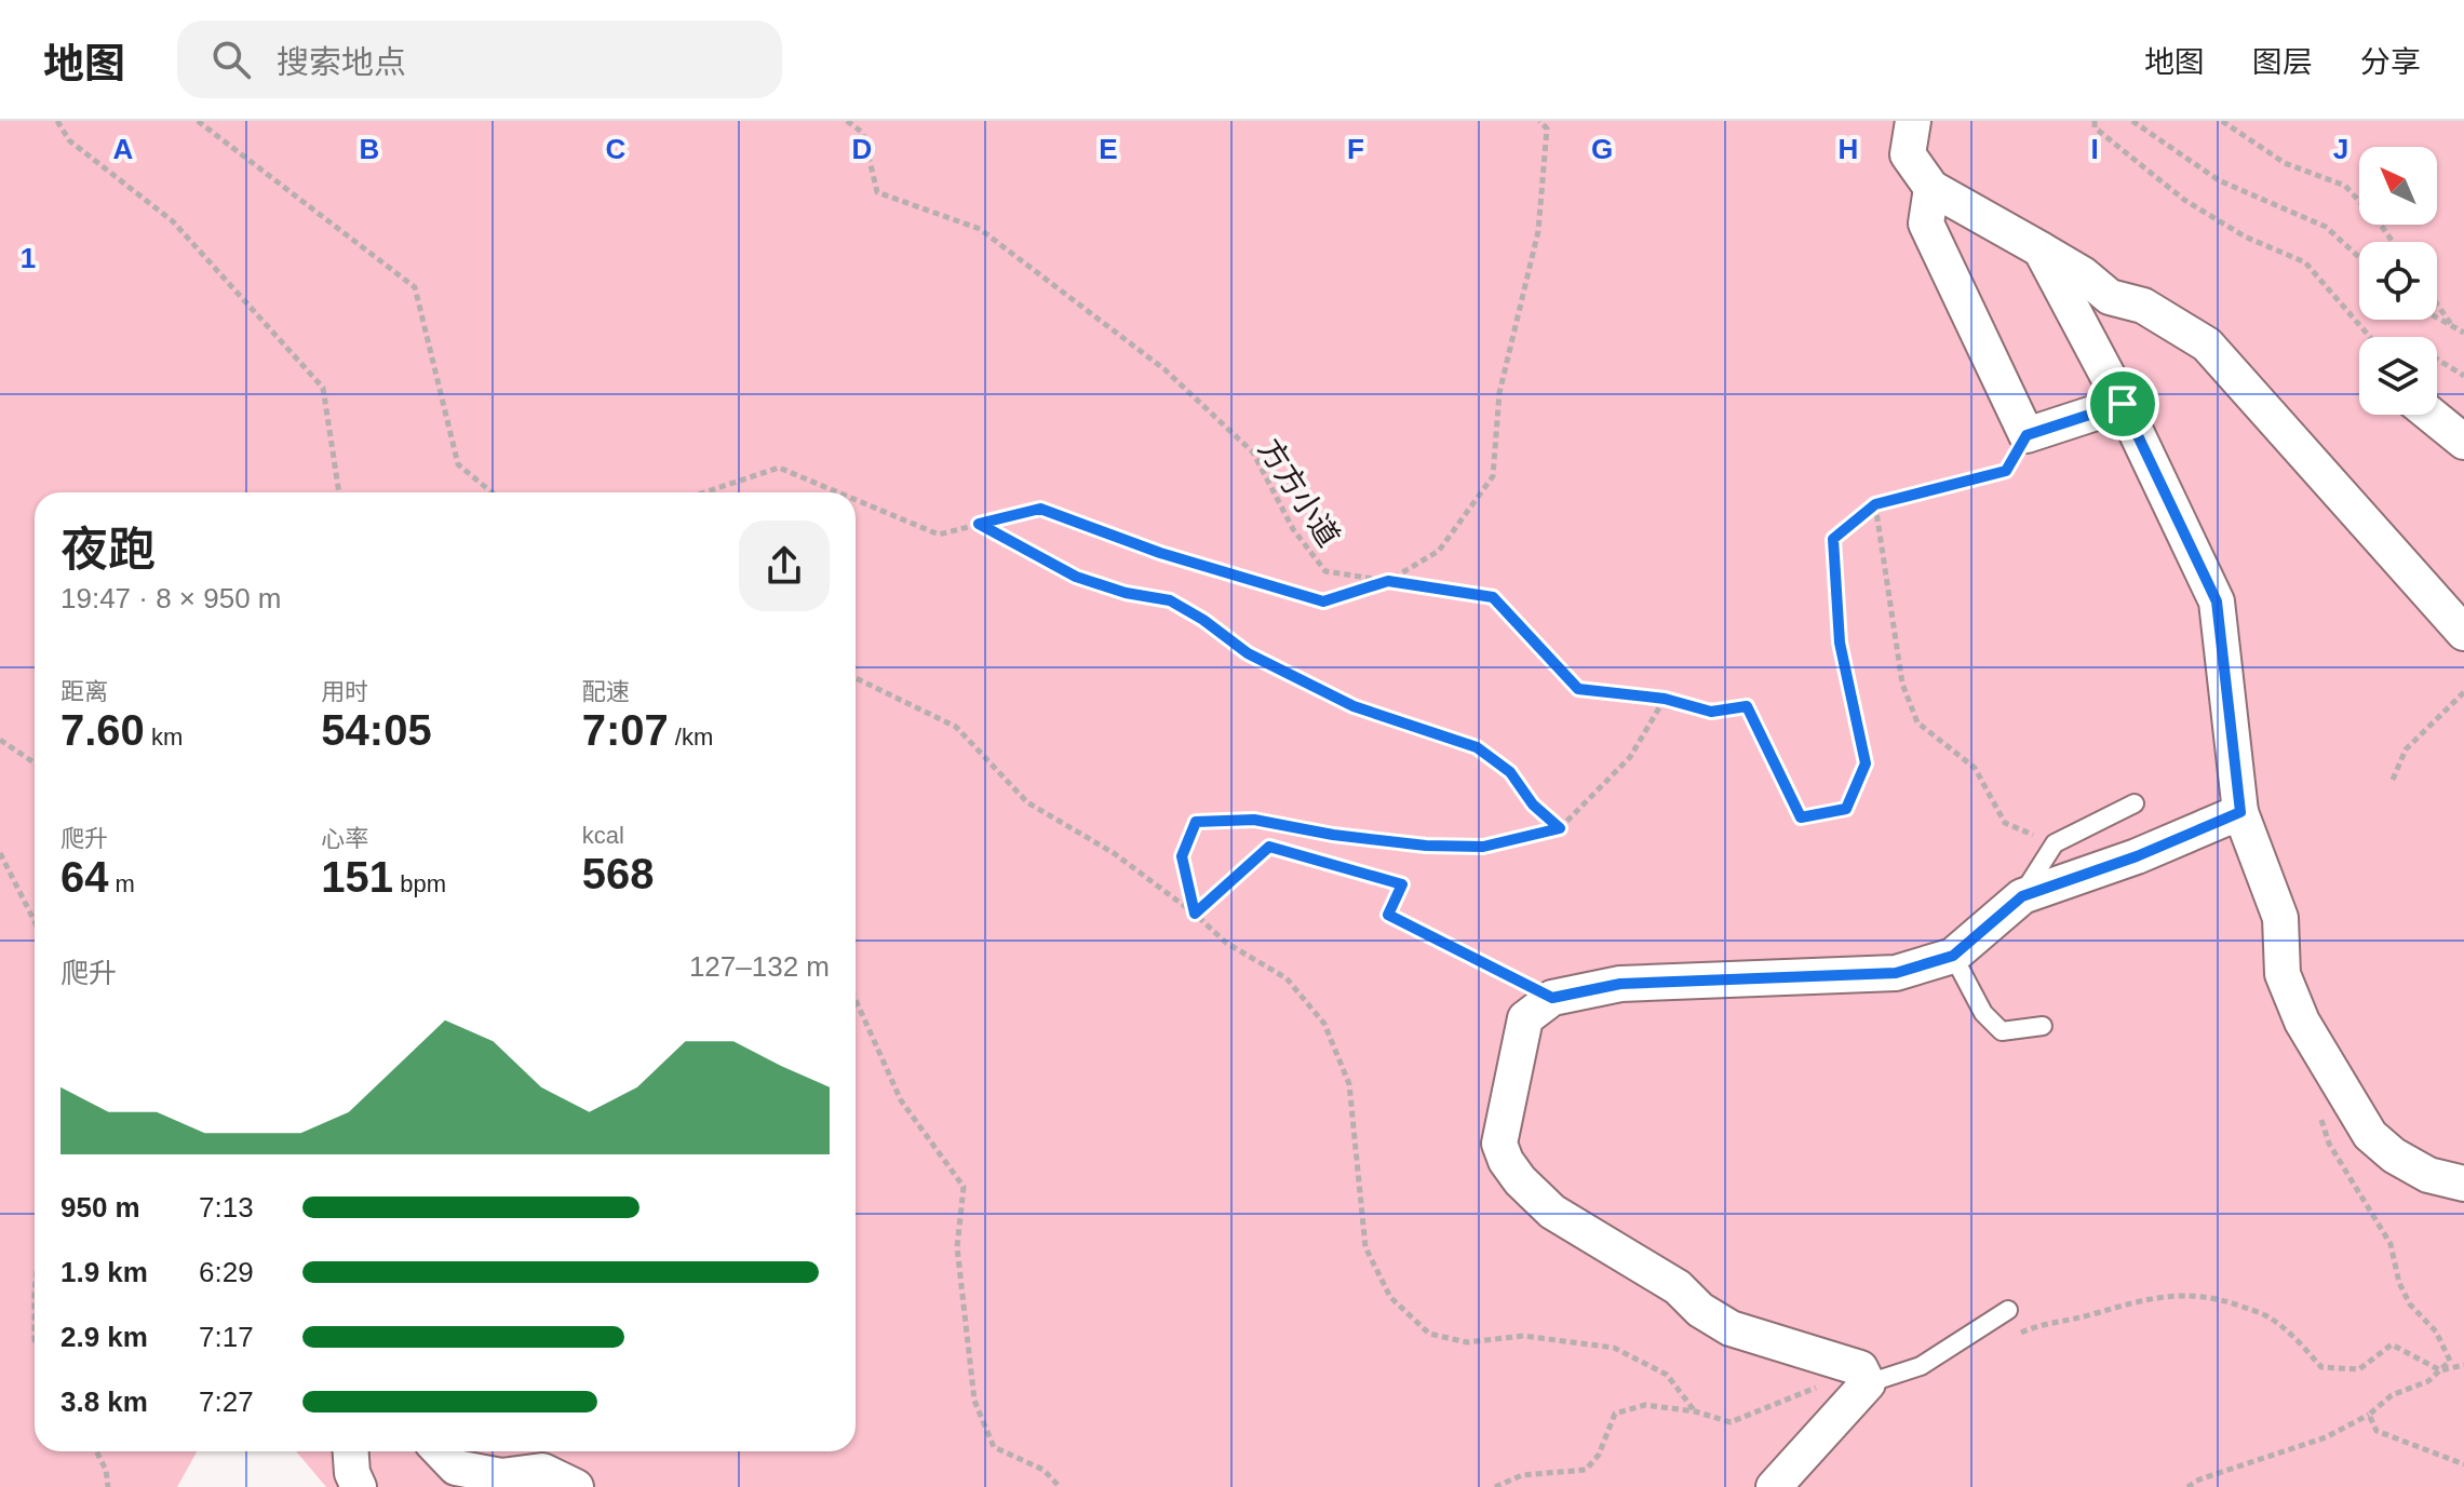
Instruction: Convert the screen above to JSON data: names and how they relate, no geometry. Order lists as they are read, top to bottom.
{
  "streets": {
    "path": ["方方小道"]
  },
  "north": "top left",
  "page": {
    "header": "地图",
    "search": "搜索地点",
    "nav": ["地图", "图层", "分享"],
    "heading": ["夜跑", "19:47 · 8 × 950 m"],
    "stats": [
      ["距离", "7.60 km"],
      ["用时", "54:05"],
      ["配速", "7:07 /km"],
      ["爬升", "64 m"],
      ["心率", "151 bpm"],
      ["kcal", "568"]
    ],
    "chart": ["爬升", "127–132 m"],
    "list": [
      {
        "name": "950 m",
        "note": "7:13"
      },
      {
        "name": "1.9 km",
        "note": "6:29"
      },
      {
        "name": "2.9 km",
        "note": "7:17"
      },
      {
        "name": "3.8 km",
        "note": "7:27"
      }
    ]
  },
  "grid": {
    "columns": [
      "A",
      "B",
      "C",
      "D",
      "E",
      "F",
      "G",
      "H",
      "I",
      "J"
    ],
    "rows": ["1"]
  }
}
